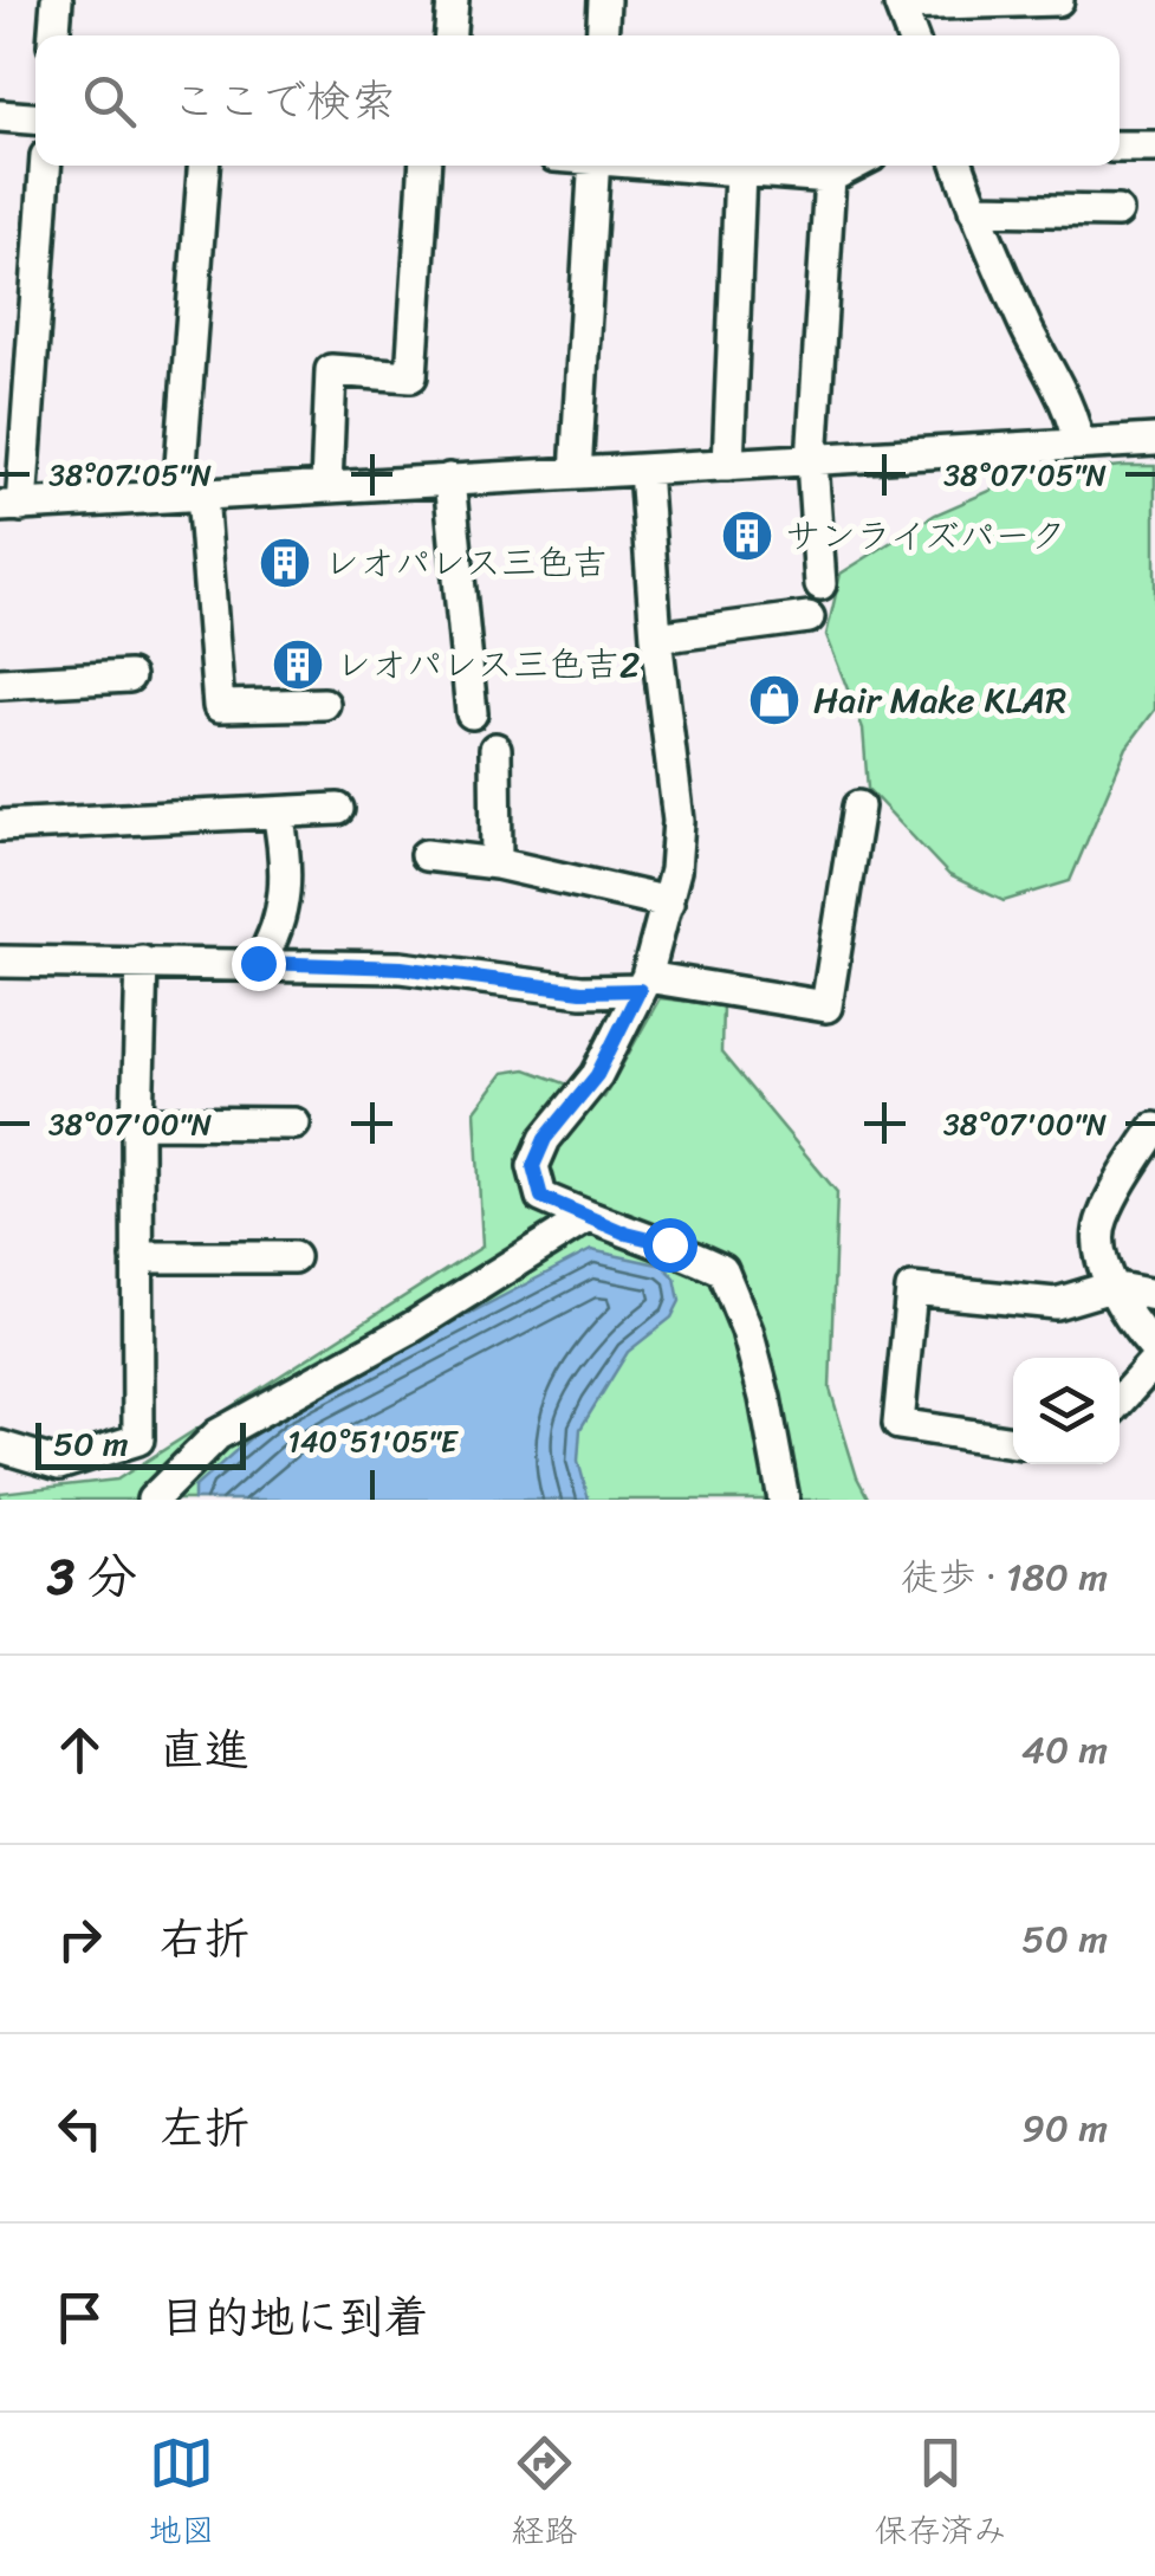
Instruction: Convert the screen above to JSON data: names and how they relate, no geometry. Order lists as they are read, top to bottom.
{
  "places": {
    "building": ["サンライズパーク", "レオパレス三色吉", "レオパレス三色吉2"],
    "shop": ["Hair Make KLAR"]
  },
  "scale_bar": "50 m",
  "page": {
    "search": "ここで検索",
    "scale": "50 m",
    "heading": ["3 分", "徒歩 · 180 m"],
    "list": [
      ["直進", "40 m"],
      ["右折", "50 m"],
      ["左折", "90 m"],
      "目的地に到着"
    ],
    "nav": ["地図", "経路", "保存済み"]
  },
  "coordinates": ["38°07'05\"N", "38°07'00\"N", "140°51'05\"E"]
}
